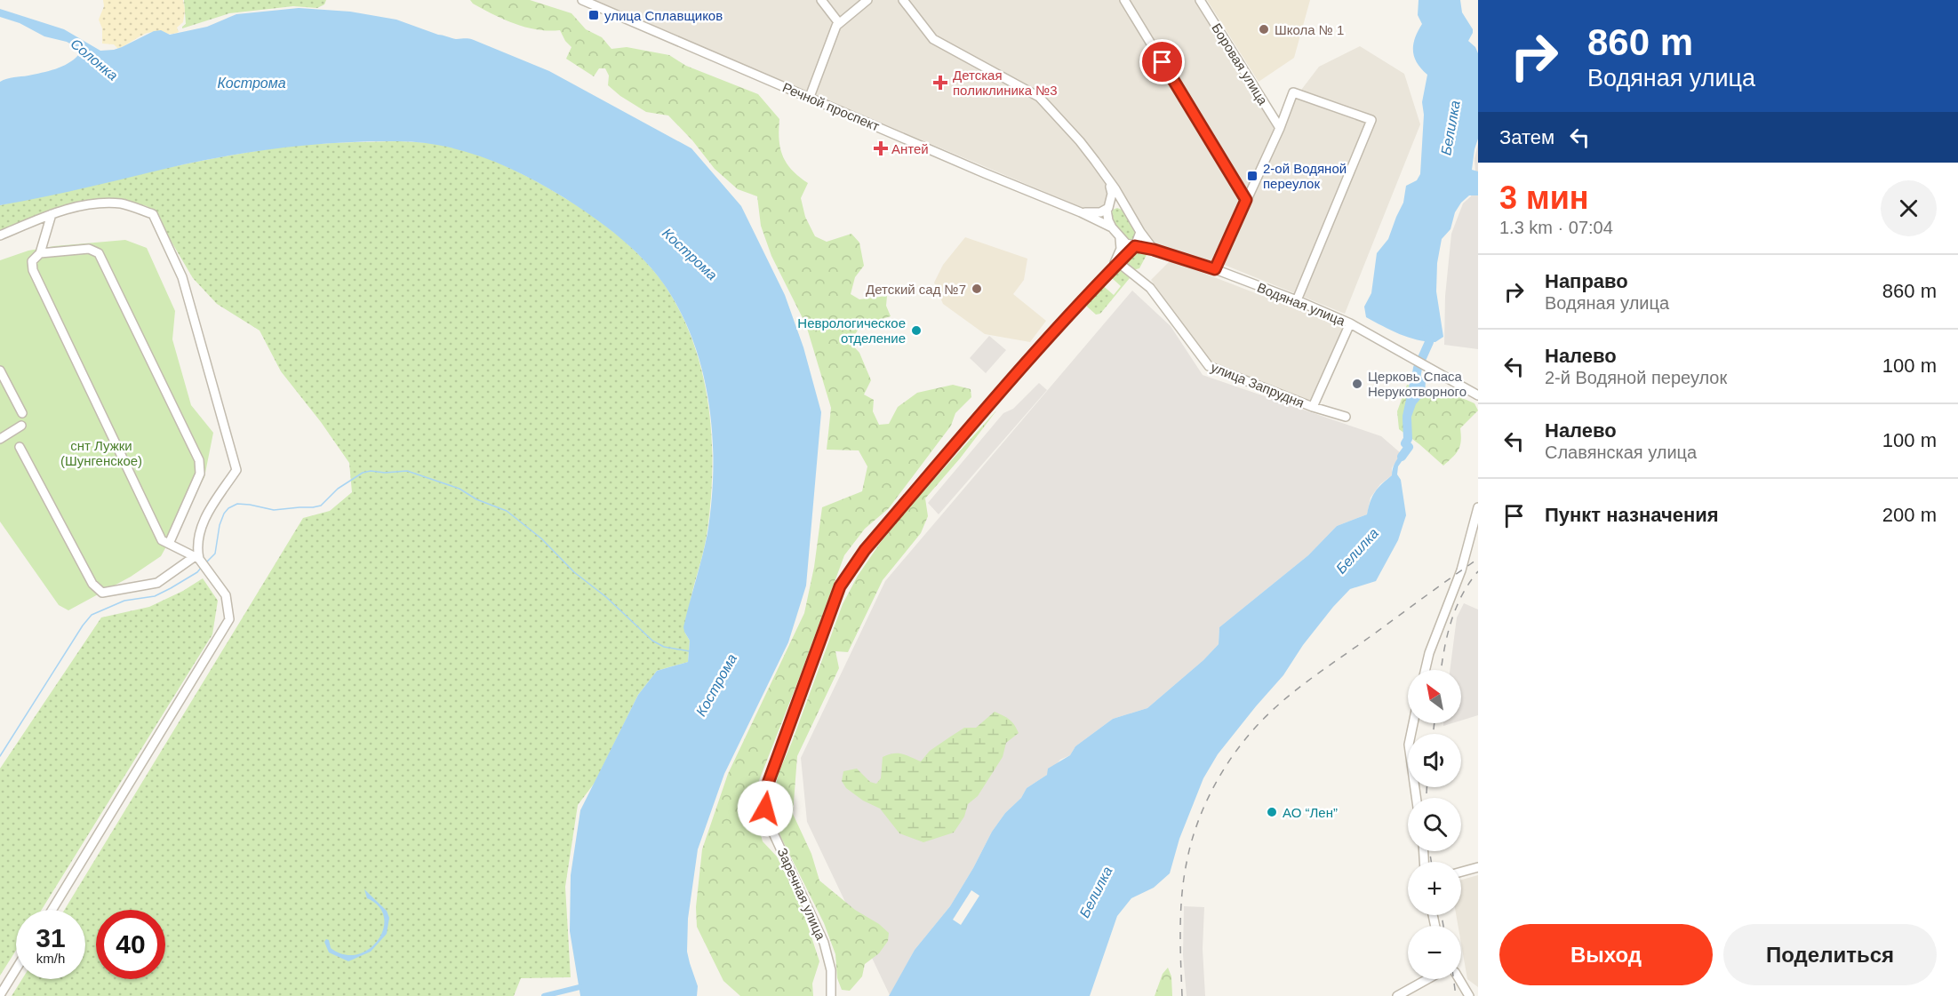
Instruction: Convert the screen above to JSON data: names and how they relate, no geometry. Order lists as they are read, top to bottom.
{
  "streets": {
    "street": [
      "Боровая улица",
      "Речной проспект",
      "Водяная улица",
      "улица Запрудня",
      "Заречная улица"
    ]
  },
  "crossings": [
    ["Водяная улица", "Заречная улица"],
    ["улица Запрудня", "Заречная улица"]
  ],
  "water": ["Солонка", "Кострома", "Белилка"],
  "parks": ["снт Лужки (Шунгенское)"],
  "places": {
    "transit": ["улица Сплавщиков", "2-ой Водяной переулок"],
    "other": [
      "Школа № 1",
      "Детский сад №7",
      "Неврологическое отделение",
      "Церковь Спаса Нерукотворного",
      "АО “Лен”"
    ],
    "health": ["Детская поликлиника №3", "Антей"]
  },
  "north": "top left",
  "page": {
    "turn": ["860 m", "Водяная улица"],
    "then": "Затем",
    "heading": ["3 мин", "1.3 km · 07:04"],
    "list": [
      {
        "name": "Направо",
        "note": "Водяная улица",
        "value": "860 m"
      },
      {
        "name": "Налево",
        "note": "2-й Водяной переулок",
        "value": "100 m"
      },
      {
        "name": "Налево",
        "note": "Славянская улица",
        "value": "100 m"
      },
      {
        "name": "Пункт назначения",
        "value": "200 m"
      }
    ],
    "map_buttons": ["+", "−"],
    "speed": "31 km/h",
    "limit": "40",
    "buttons": ["Выход", "Поделиться"]
  }
}
